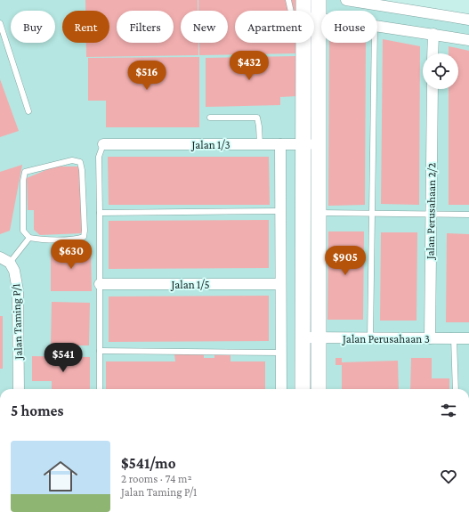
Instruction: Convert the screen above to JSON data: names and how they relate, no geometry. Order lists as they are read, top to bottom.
{
  "streets": {
    "street": [
      "Jalan 1/3",
      "Jalan Perusahaan 2/2",
      "Jalan 1/5",
      "Jalan Taming P/1",
      "Jalan Perusahaan 3"
    ]
  },
  "crossings": [
    ["Jalan Perusahaan 2/2", "Jalan Perusahaan 3"]
  ],
  "page": {
    "chip": [
      "Buy",
      "Rent",
      "Filters",
      "New",
      "Apartment",
      "House"
    ],
    "price": [
      "$432",
      "$516",
      "$630",
      "$905",
      "$541"
    ],
    "heading": "5 homes",
    "list": [
      {
        "name": "$541/mo",
        "note": "2 rooms · 74 m² · Jalan Taming P/1"
      }
    ]
  }
}
